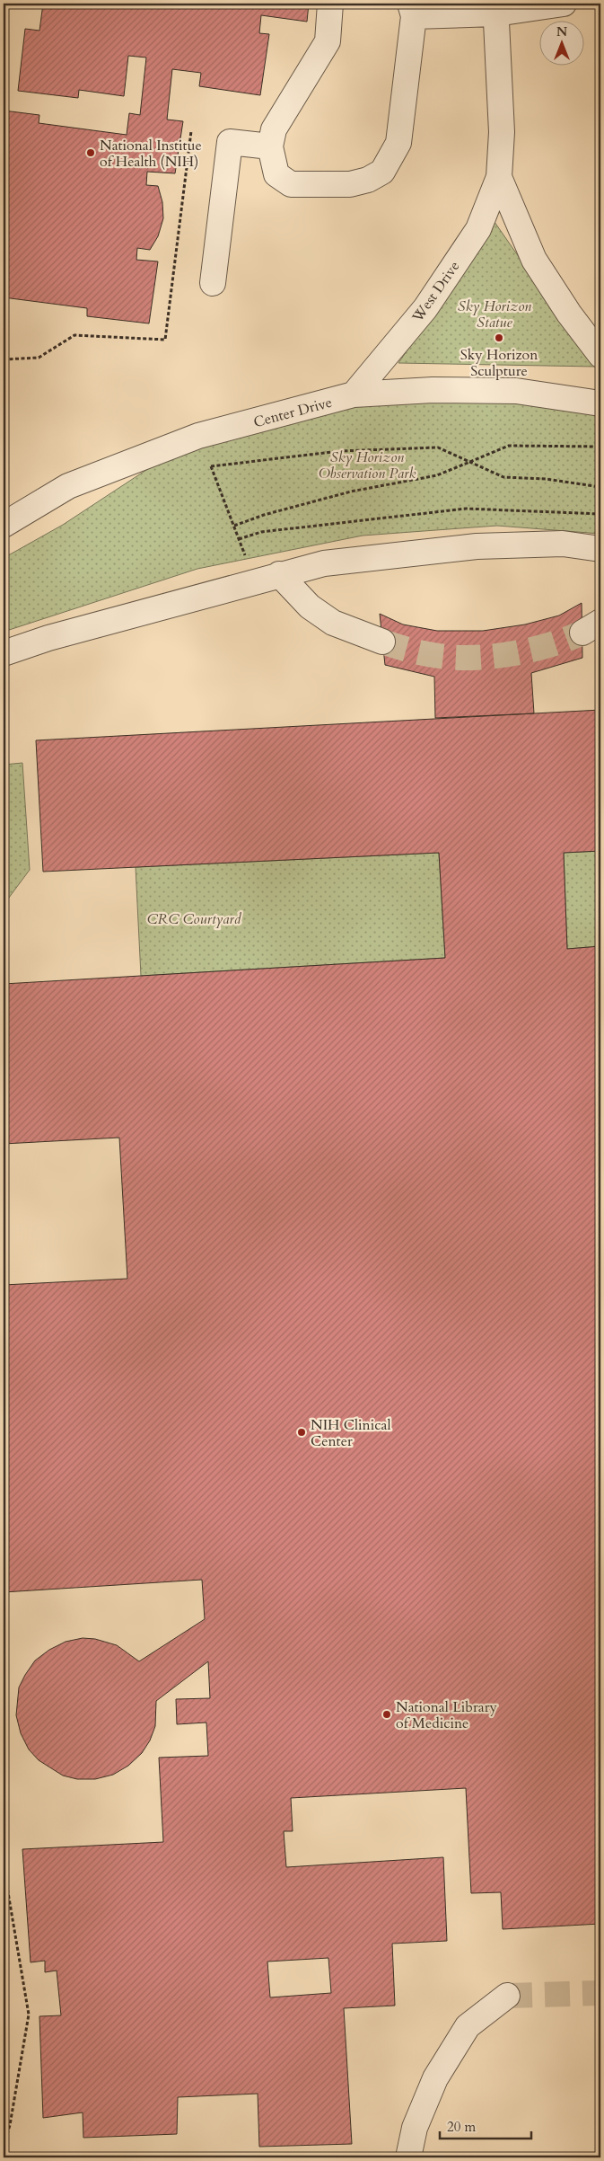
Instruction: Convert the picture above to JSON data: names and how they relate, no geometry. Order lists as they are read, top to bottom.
{
  "streets": {
    "street": ["West Drive", "Center Drive"]
  },
  "crossings": [
    ["West Drive", "Center Drive"]
  ],
  "parks": ["Sky Horizon Statue", "Sky Horizon Observation Park", "CRC Courtyard"],
  "places": [
    "National Institue of Health (NIH)",
    "Sky Horizon Sculpture",
    "NIH Clinical Center",
    "National Library of Medicine"
  ],
  "scale_bar": "20 m",
  "north": "top"
}
